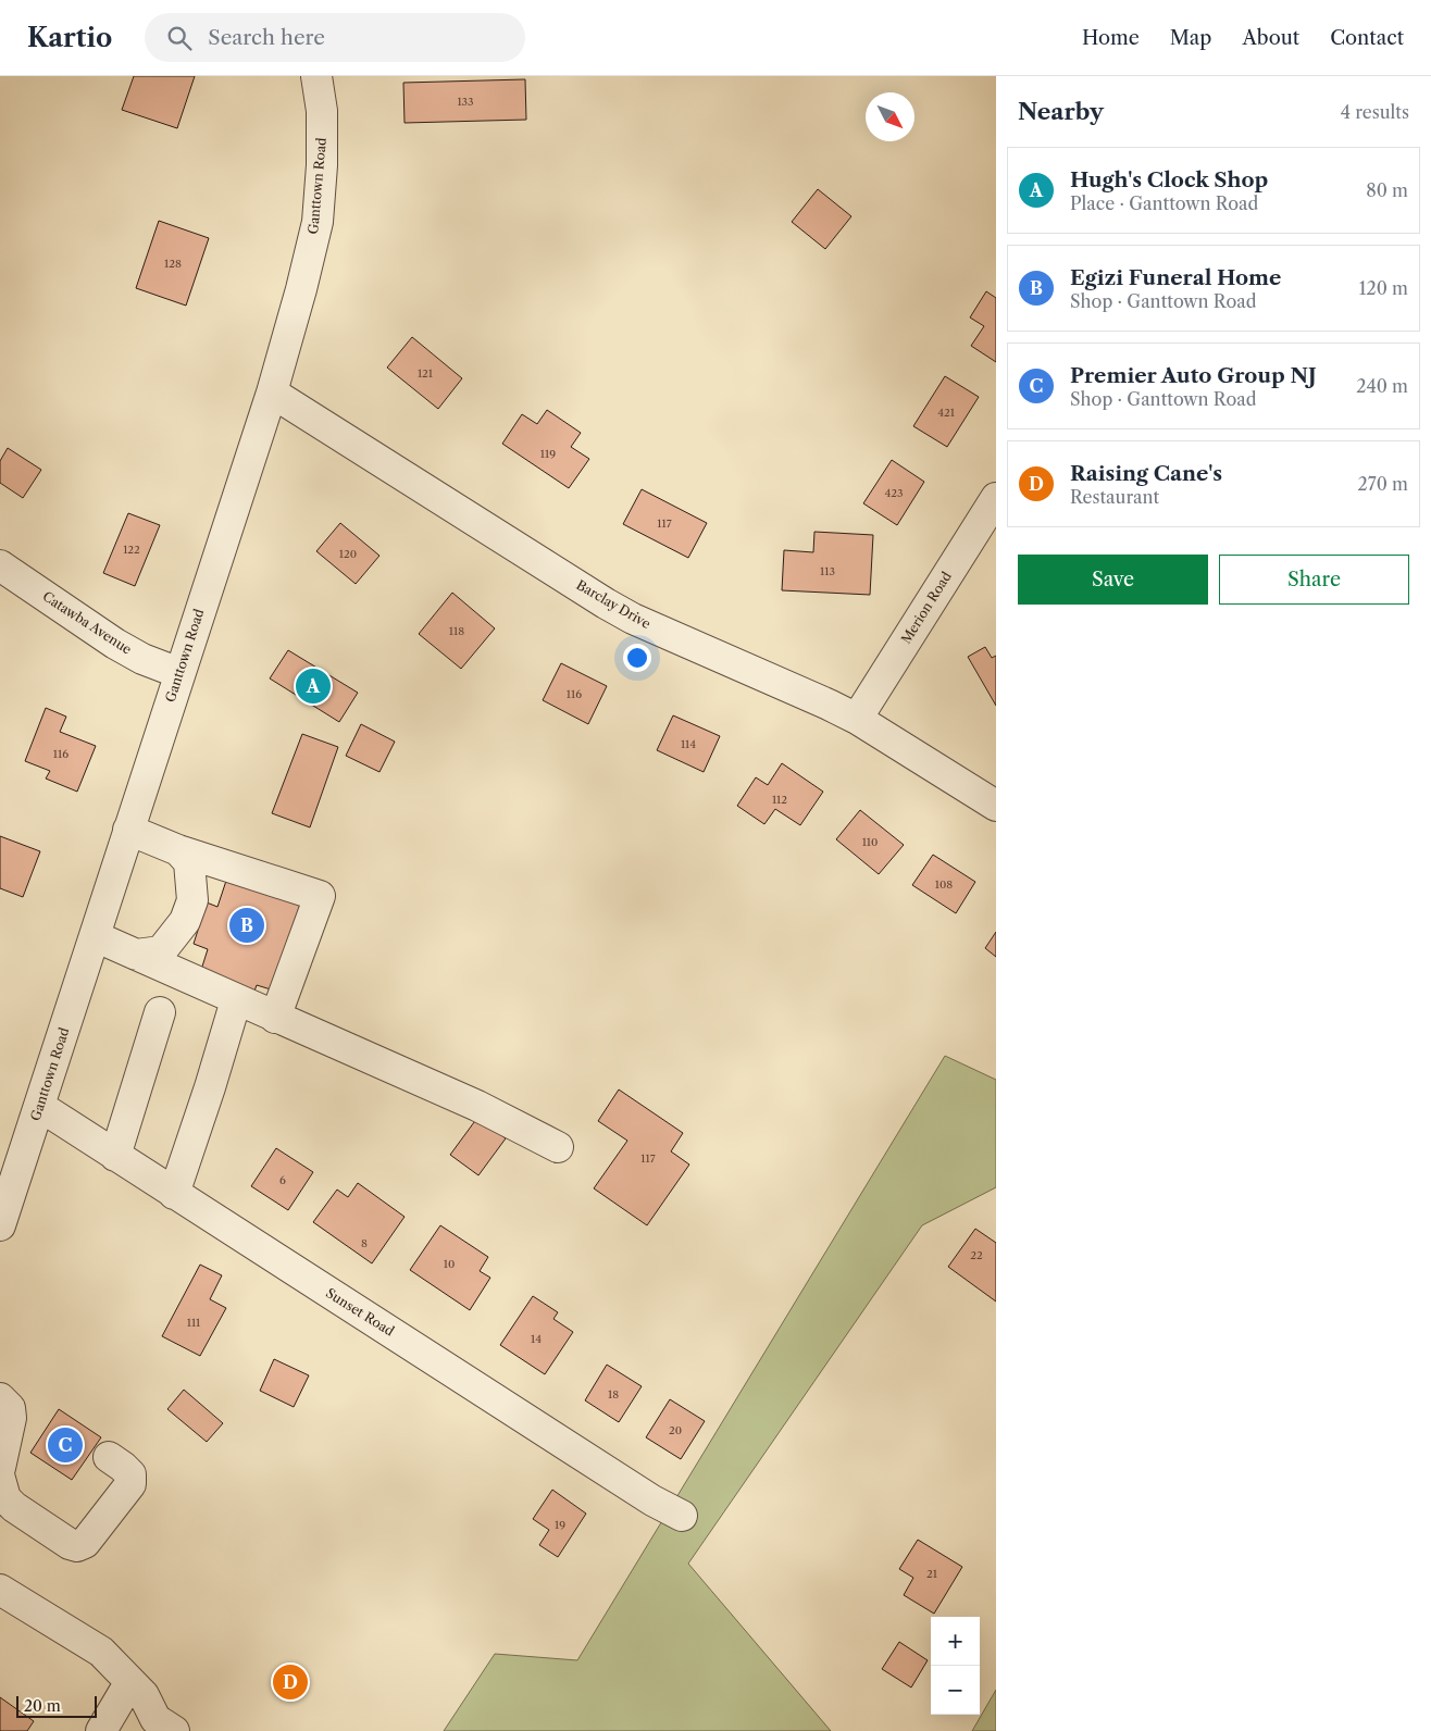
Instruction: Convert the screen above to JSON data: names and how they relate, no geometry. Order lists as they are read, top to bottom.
{
  "streets": {
    "street": [
      "Ganttown Road",
      "Barclay Drive",
      "Merion Road",
      "Catawba Avenue",
      "Sunset Road"
    ]
  },
  "crossings": [
    ["Ganttown Road", "Barclay Drive"],
    ["Ganttown Road", "Catawba Avenue"],
    ["Ganttown Road", "Sunset Road"],
    ["Barclay Drive", "Merion Road"]
  ],
  "house_numbers": [
    "133",
    "128",
    "121",
    "421",
    "119",
    "423",
    "117",
    "122",
    "120",
    "113",
    "118",
    "116",
    "114",
    "116",
    "112",
    "110",
    "108",
    "117",
    "6",
    "8",
    "22",
    "10",
    "111",
    "14",
    "18",
    "20",
    "19",
    "21"
  ],
  "scale_bar": "20 m",
  "north": "bottom right",
  "page": {
    "header": "Kartio",
    "search": "Search here",
    "nav": [
      "Home",
      "Map",
      "About",
      "Contact"
    ],
    "heading": ["Nearby", "4 results"],
    "list": [
      {
        "mark": "A",
        "name": "Hugh's Clock Shop",
        "note": "Place · Ganttown Road",
        "value": "80 m"
      },
      {
        "mark": "B",
        "name": "Egizi Funeral Home",
        "note": "Shop · Ganttown Road",
        "value": "120 m"
      },
      {
        "mark": "C",
        "name": "Premier Auto Group NJ",
        "note": "Shop · Ganttown Road",
        "value": "240 m"
      },
      {
        "mark": "D",
        "name": "Raising Cane's",
        "note": "Restaurant",
        "value": "270 m"
      }
    ],
    "buttons": ["Save", "Share"],
    "pins": [
      "A",
      "B",
      "C",
      "D"
    ],
    "map_buttons": ["+", "−"],
    "scale": "20 m"
  }
}
